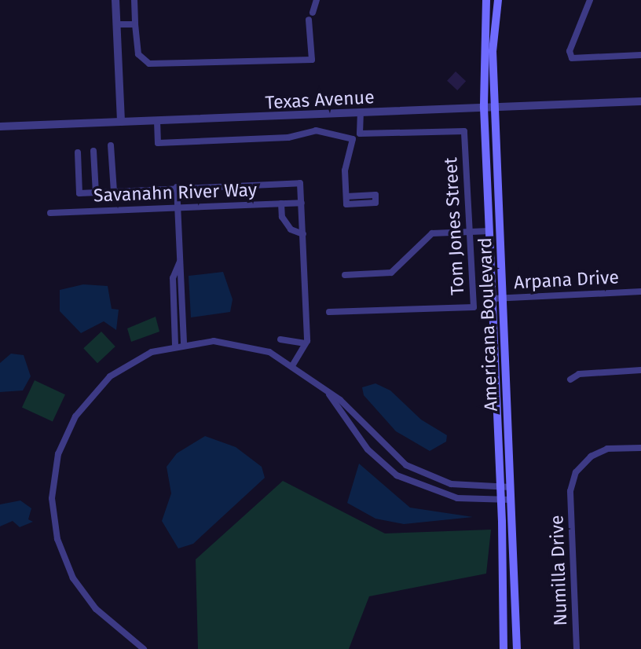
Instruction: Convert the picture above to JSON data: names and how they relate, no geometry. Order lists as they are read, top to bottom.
{
  "streets": {
    "main road": ["Americana Boulevard"],
    "street": [
      "Texas Avenue",
      "Savanahn River Way",
      "Tom Jones Street",
      "Arpana Drive",
      "Numilla Drive"
    ]
  },
  "crossings": [
    ["Texas Avenue", "Tom Jones Street"],
    ["Texas Avenue", "Americana Boulevard"],
    ["Arpana Drive", "Americana Boulevard"]
  ]
}
